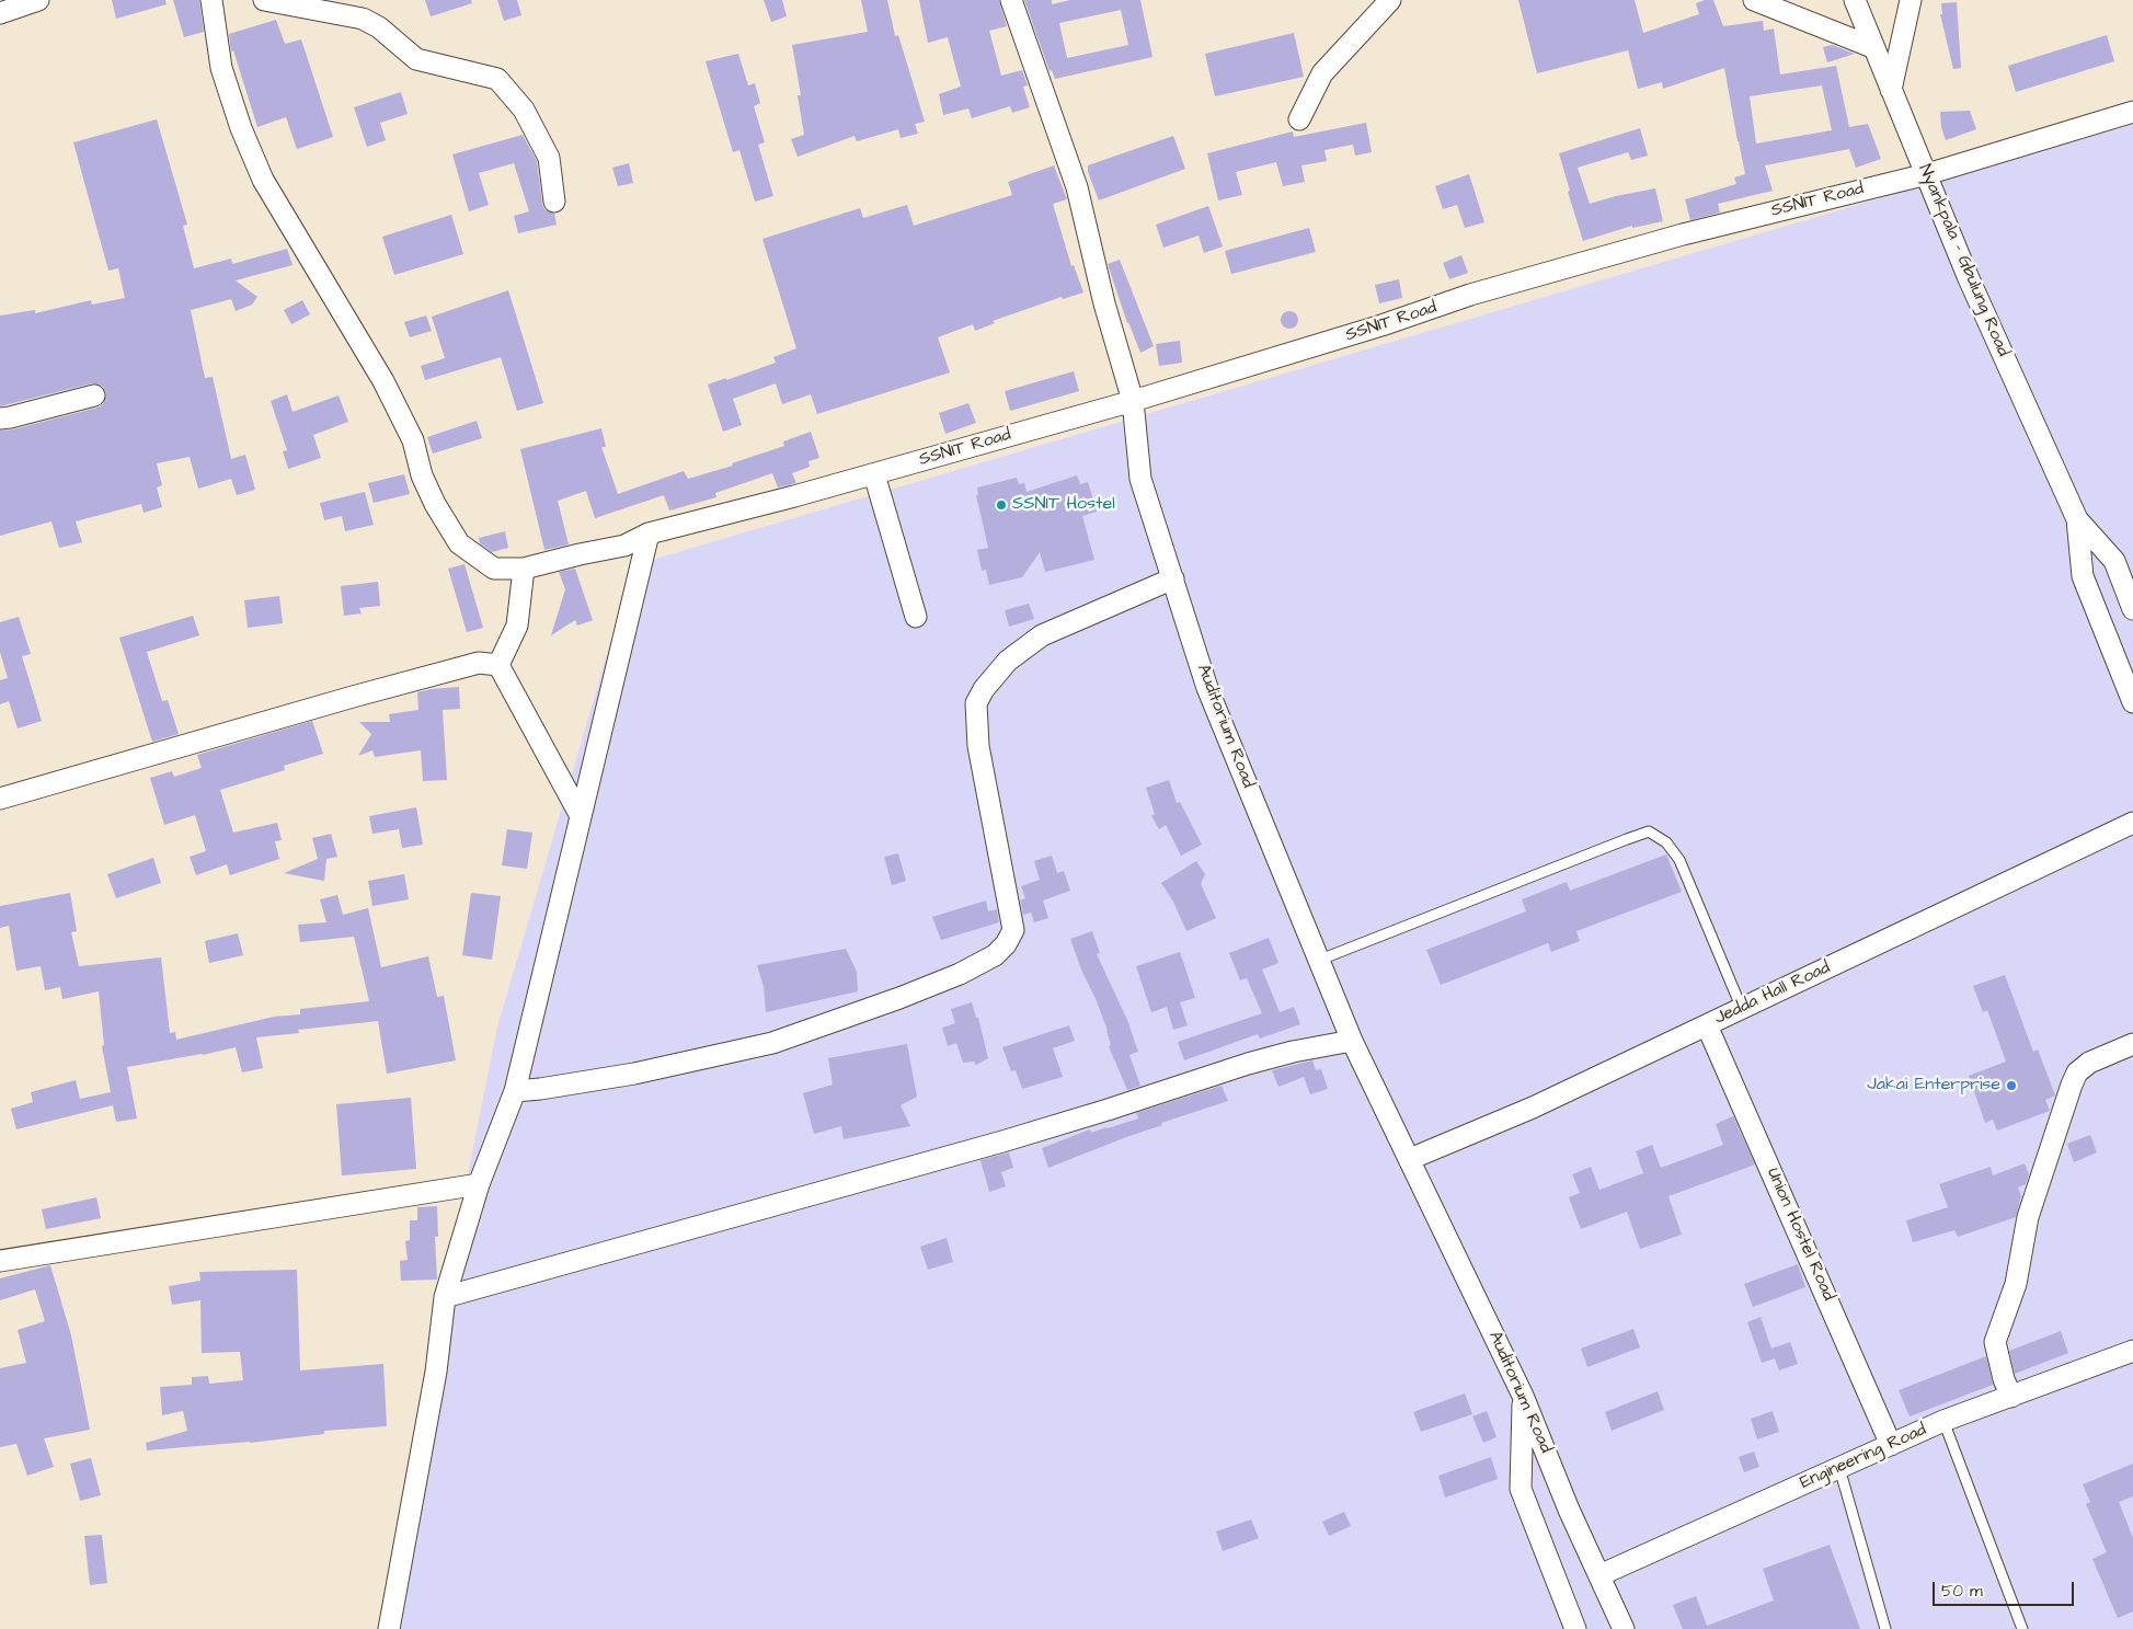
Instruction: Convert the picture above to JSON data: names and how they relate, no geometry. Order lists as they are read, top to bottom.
{
  "streets": {
    "street": [
      "SSNIT Road",
      "Nyankpala - Gbulung Road",
      "Auditorium Road",
      "Jedda Hall Road",
      "Union Hostel Road",
      "Engineering Road"
    ]
  },
  "crossings": [
    ["SSNIT Road", "Nyankpala - Gbulung Road"],
    ["SSNIT Road", "Auditorium Road"],
    ["Auditorium Road", "Jedda Hall Road"],
    ["Auditorium Road", "Engineering Road"],
    ["Jedda Hall Road", "Union Hostel Road"],
    ["Union Hostel Road", "Engineering Road"]
  ],
  "places": ["SSNIT Hostel", "Jakai Enterprise"],
  "scale_bar": "50 m"
}
